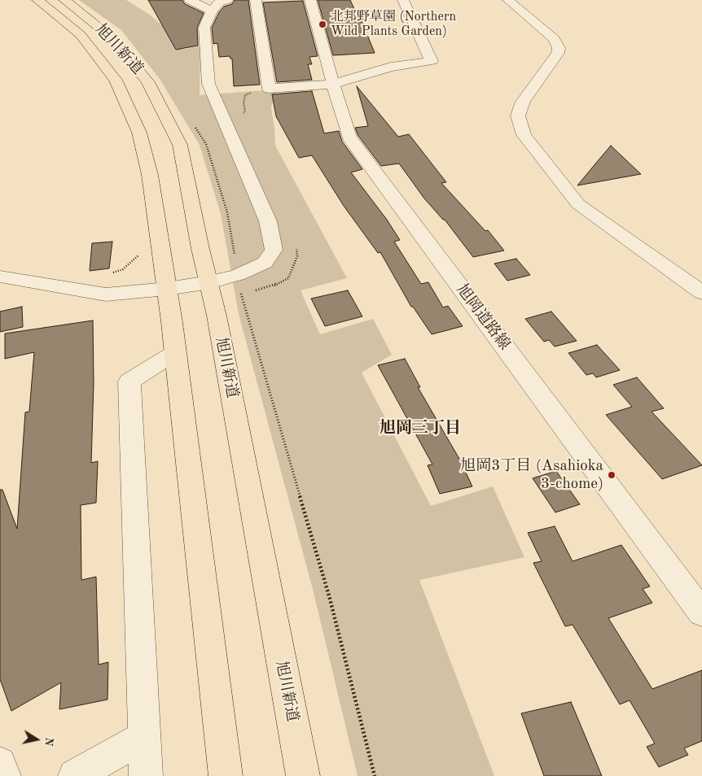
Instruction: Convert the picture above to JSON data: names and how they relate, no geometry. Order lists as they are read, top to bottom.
{
  "streets": {
    "highway": ["旭川新道"],
    "street": ["旭岡道路線"]
  },
  "districts": ["旭岡三丁目"],
  "places": ["北邦野草園 (Northern Wild Plants Garden)", "旭岡3丁目 (Asahioka 3-chome)"],
  "north": "right"
}
